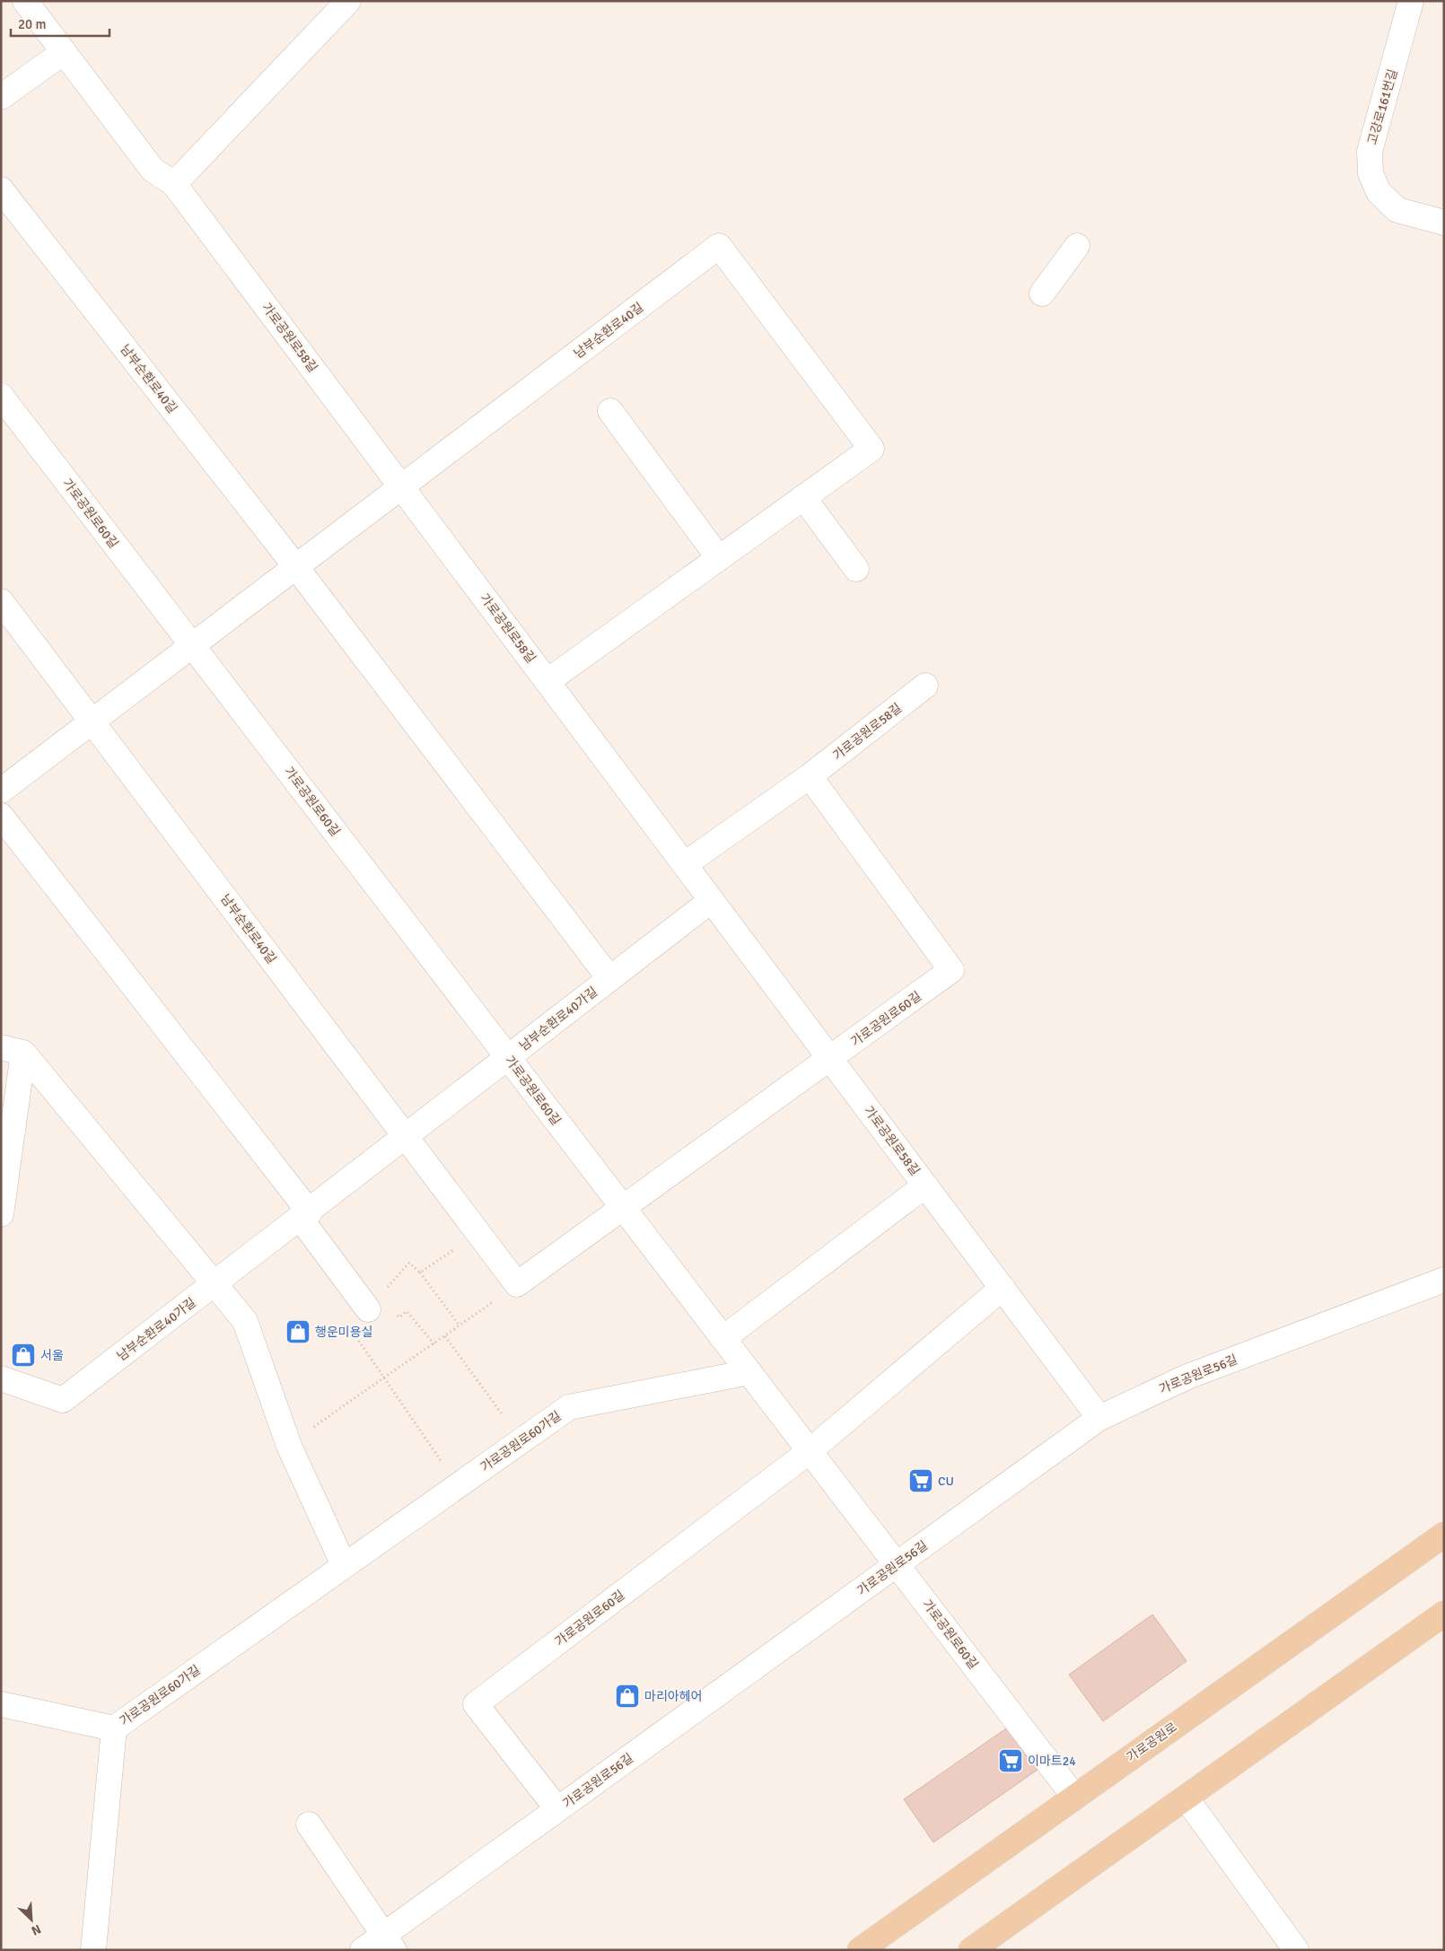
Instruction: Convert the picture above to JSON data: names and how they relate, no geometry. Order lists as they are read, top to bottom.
{
  "streets": {
    "main road": ["가로공원로"],
    "street": [
      "고강로161번길",
      "남부순환로40길",
      "가로공원로58길",
      "가로공원로60길",
      "남부순환로40가길",
      "가로공원로56길",
      "가로공원로60가길"
    ]
  },
  "crossings": [
    ["남부순환로40길", "가로공원로58길"],
    ["남부순환로40길", "가로공원로60길"],
    ["남부순환로40길", "남부순환로40가길"],
    ["가로공원로58길", "가로공원로60길"],
    ["가로공원로58길", "남부순환로40가길"],
    ["가로공원로58길", "가로공원로56길"],
    ["가로공원로60길", "남부순환로40가길"],
    ["가로공원로60길", "가로공원로56길"],
    ["가로공원로60길", "가로공원로60가길"],
    ["가로공원로60길", "가로공원로"]
  ],
  "places": {
    "shop": ["행운미용실", "서울", "마리아헤어"],
    "supermarket": ["CU", "이마트24"]
  },
  "scale_bar": "20 m",
  "north": "bottom right"
}
